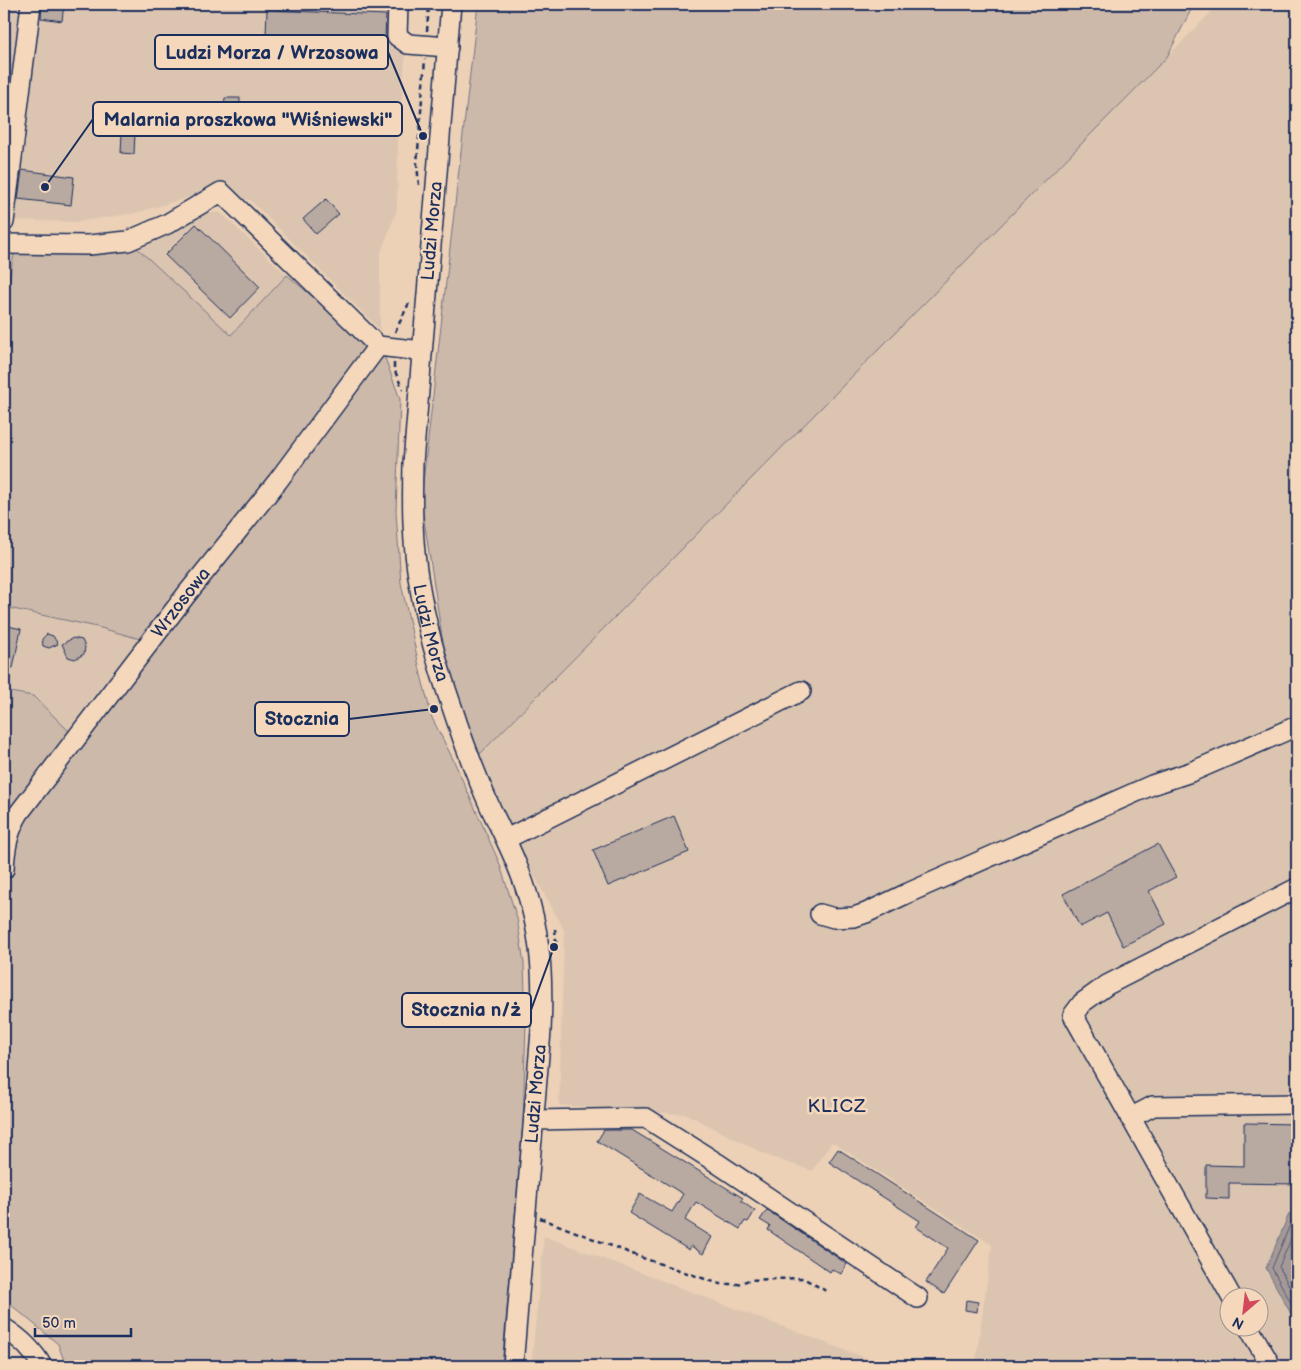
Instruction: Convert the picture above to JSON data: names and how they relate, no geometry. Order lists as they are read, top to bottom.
{
  "streets": {
    "street": ["Ludzi Morza", "Wrzosowa"]
  },
  "districts": ["KLICZ"],
  "places": [
    "Ludzi Morza / Wrzosowa",
    "Malarnia proszkowa \"Wiśniewski\"",
    "Stocznia",
    "Stocznia n/ż"
  ],
  "scale_bar": "50 m",
  "north": "bottom left"
}
